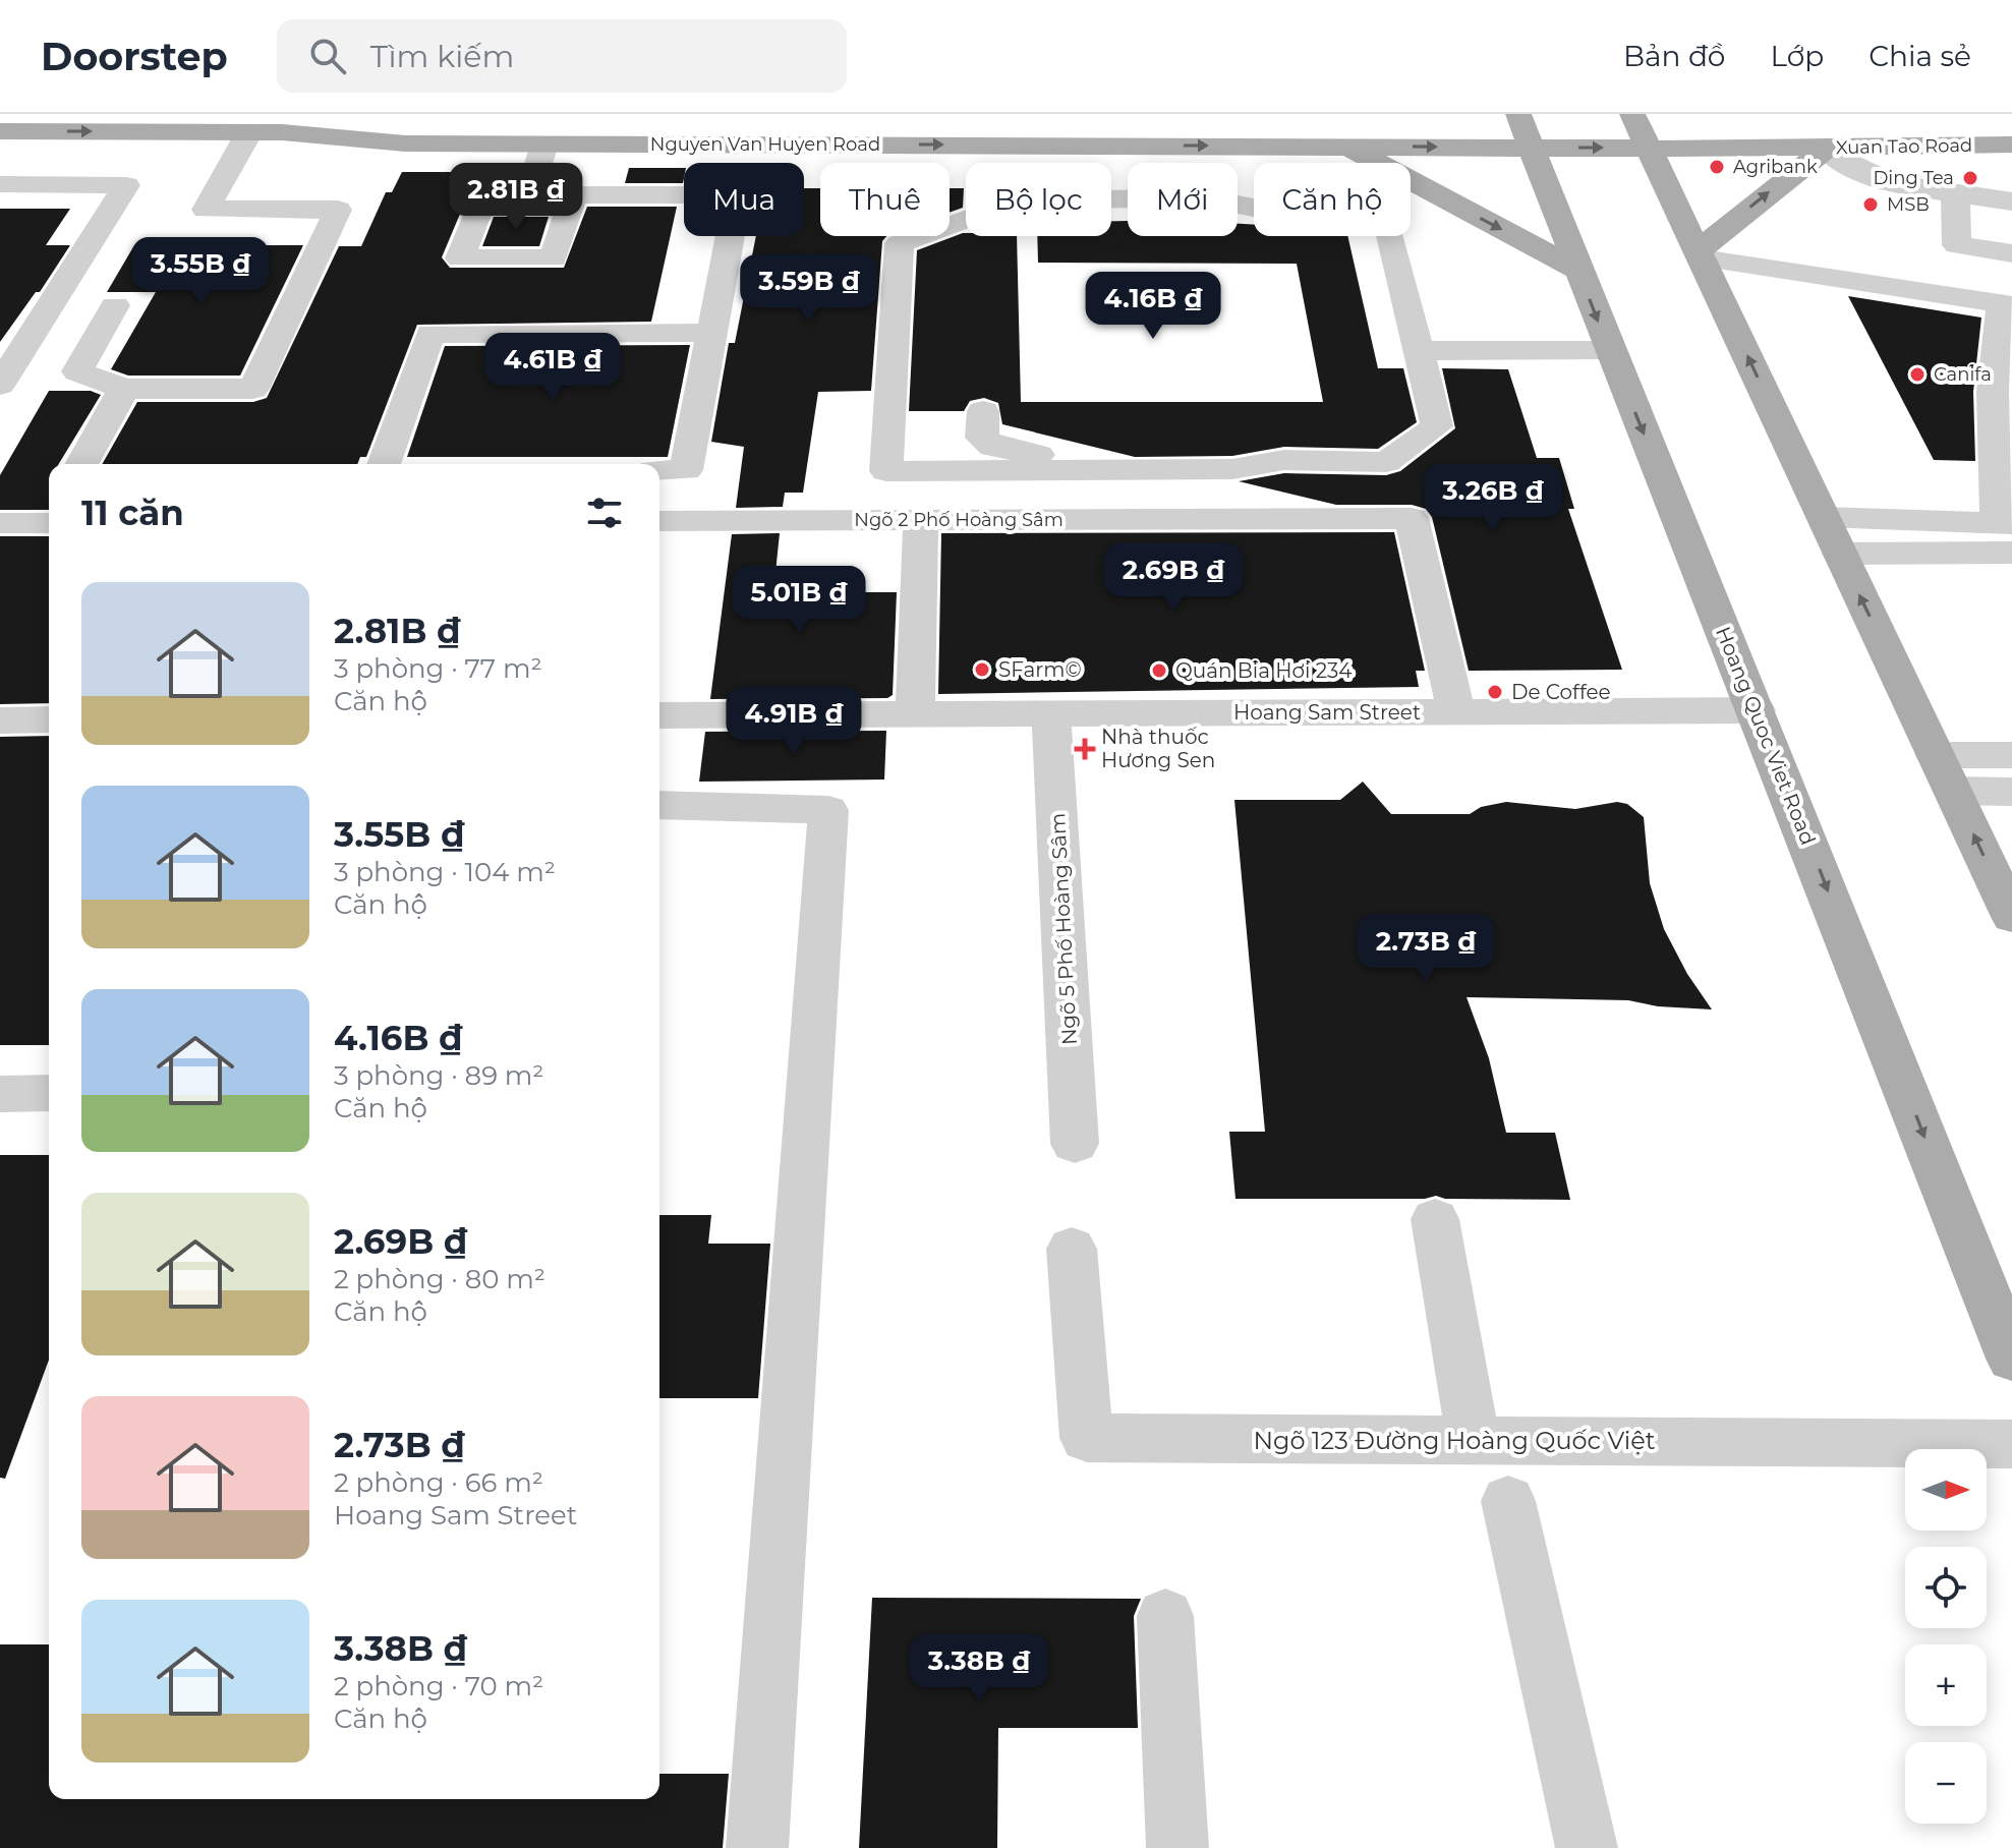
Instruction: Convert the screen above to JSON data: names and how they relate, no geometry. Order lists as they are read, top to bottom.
{
  "streets": {
    "main road": ["Nguyen Van Huyen Road", "Xuan Tao Road", "Hoang Quoc Viet Road"],
    "street": [
      "Ngõ 2 Phố Hoàng Sâm",
      "Hoang Sam Street",
      "Ngõ 5 Phố Hoàng Sâm",
      "Ngõ 123 Đường Hoàng Quốc Việt"
    ]
  },
  "crossings": [
    ["Nguyen Van Huyen Road", "Xuan Tao Road"],
    ["Nguyen Van Huyen Road", "Hoang Quoc Viet Road"],
    ["Xuan Tao Road", "Hoang Quoc Viet Road"],
    ["Ngõ 2 Phố Hoàng Sâm", "Hoang Sam Street"],
    ["Hoang Sam Street", "Hoang Quoc Viet Road"],
    ["Hoang Sam Street", "Ngõ 5 Phố Hoàng Sâm"]
  ],
  "one_way": ["Nguyen Van Huyen Road"],
  "places": {
    "other": [
      "Agribank",
      "Ding Tea",
      "MSB",
      "Canifa",
      "SFarm©",
      "Quán Bia Hơi 234",
      "De Coffee"
    ],
    "health": ["Nhà thuốc Hương Sen"]
  },
  "north": "right",
  "page": {
    "header": "Doorstep",
    "search": "Tìm kiếm",
    "nav": ["Bản đồ", "Lớp", "Chia sẻ"],
    "price": [
      "2.81B ₫",
      "3.55B ₫",
      "3.59B ₫",
      "4.16B ₫",
      "4.61B ₫",
      "3.26B ₫",
      "2.69B ₫",
      "5.01B ₫",
      "4.91B ₫",
      "2.73B ₫",
      "3.38B ₫"
    ],
    "chip": [
      "Mua",
      "Thuê",
      "Bộ lọc",
      "Mới",
      "Căn hộ"
    ],
    "heading": "11 căn",
    "list": [
      {
        "name": "2.81B ₫",
        "note": "3 phòng · 77 m² · Căn hộ"
      },
      {
        "name": "3.55B ₫",
        "note": "3 phòng · 104 m² · Căn hộ"
      },
      {
        "name": "4.16B ₫",
        "note": "3 phòng · 89 m² · Căn hộ"
      },
      {
        "name": "2.69B ₫",
        "note": "2 phòng · 80 m² · Căn hộ"
      },
      {
        "name": "2.73B ₫",
        "note": "2 phòng · 66 m² · Hoang Sam Street"
      },
      {
        "name": "3.38B ₫",
        "note": "2 phòng · 70 m² · Căn hộ"
      }
    ],
    "map_buttons": ["+", "−"]
  }
}
